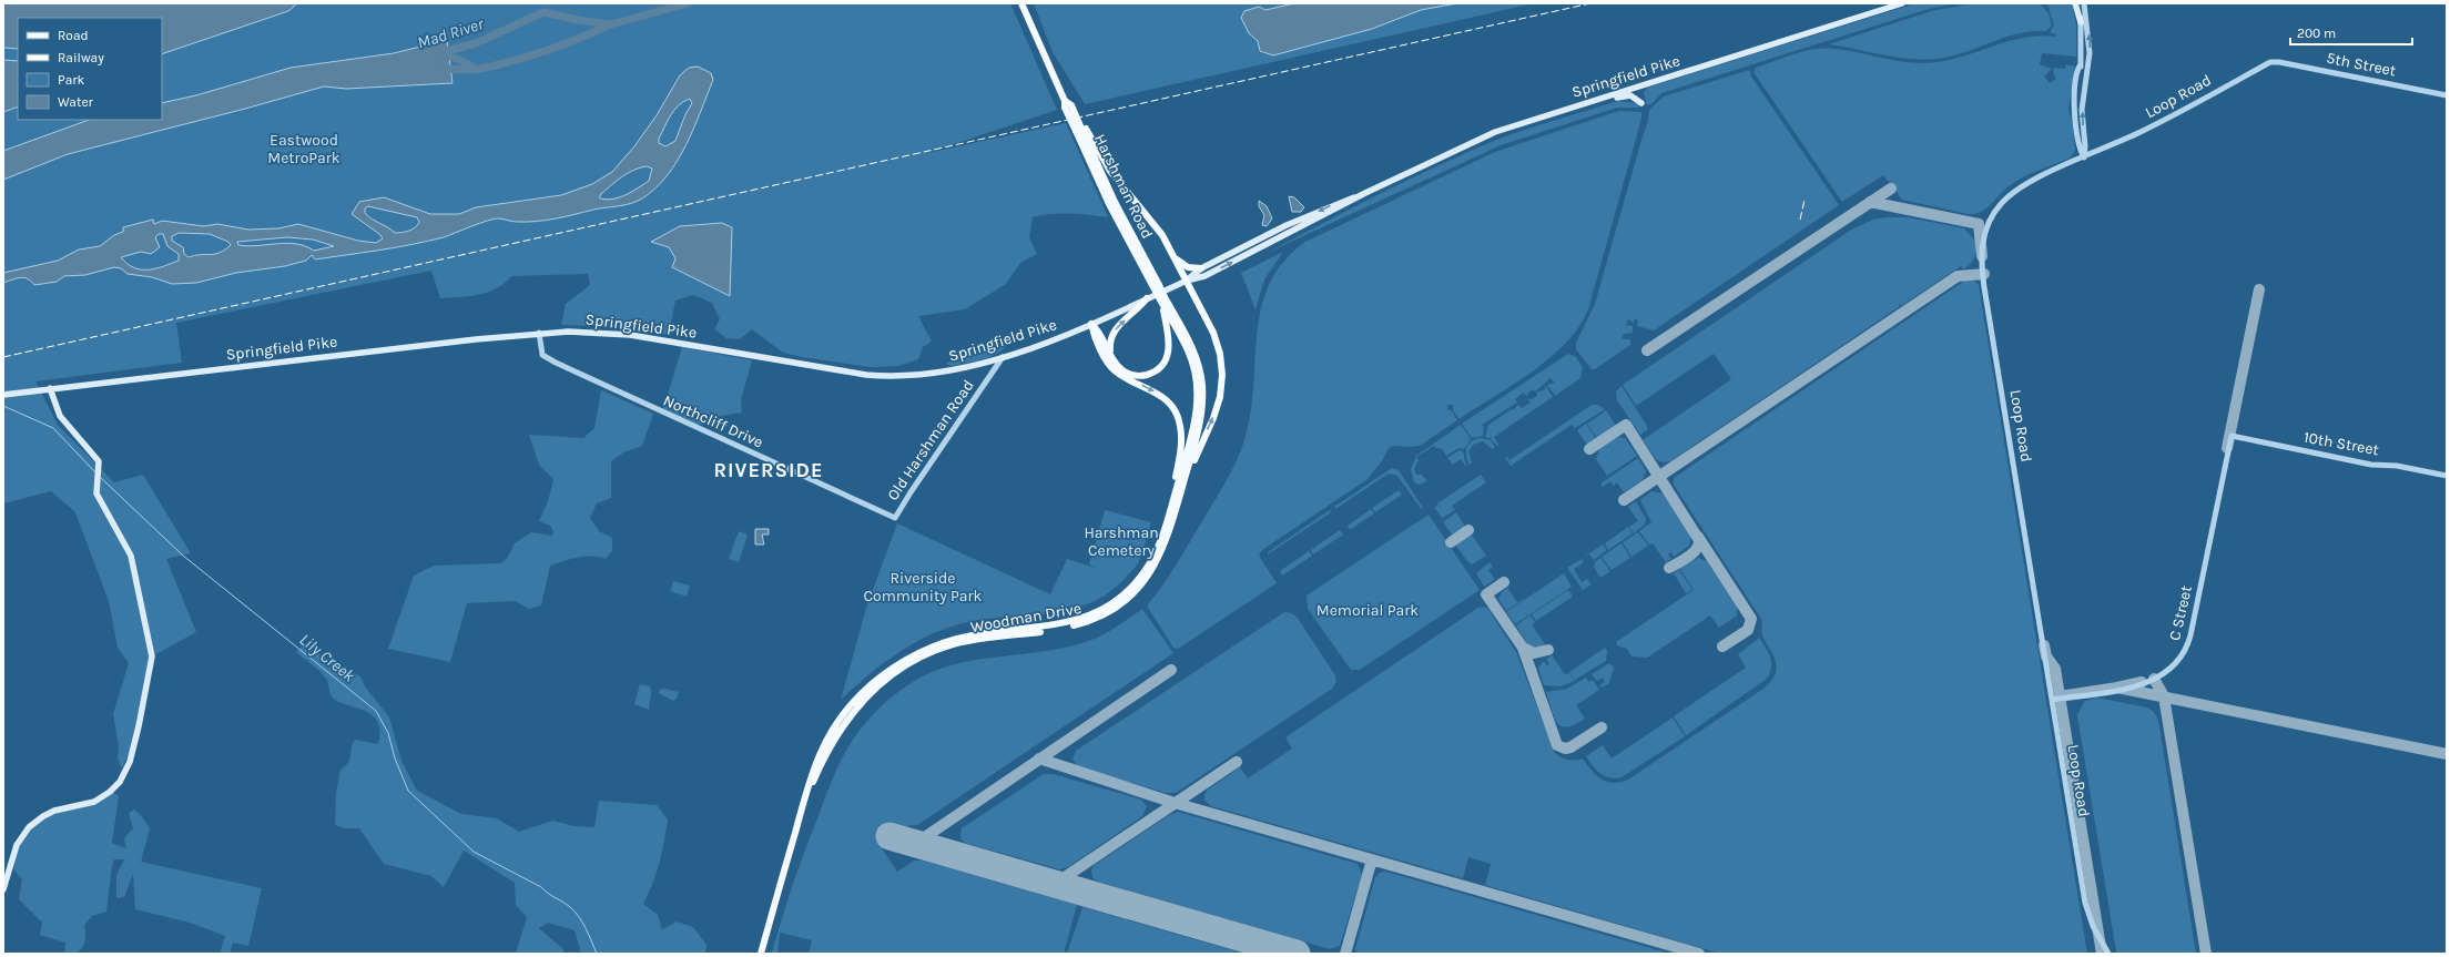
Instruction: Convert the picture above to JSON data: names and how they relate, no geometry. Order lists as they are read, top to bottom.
{
  "streets": {
    "main road": ["Springfield Pike", "Harshman Road", "Woodman Drive"],
    "street": [
      "5th Street",
      "Loop Road",
      "Northcliff Drive",
      "Old Harshman Road",
      "10th Street",
      "C Street"
    ]
  },
  "crossings": [
    ["5th Street", "Loop Road"],
    ["Springfield Pike", "Northcliff Drive"],
    ["Springfield Pike", "Old Harshman Road"],
    ["Loop Road", "C Street"],
    ["Harshman Road", "Woodman Drive"],
    ["Northcliff Drive", "Old Harshman Road"],
    ["10th Street", "C Street"]
  ],
  "districts": ["RIVERSIDE"],
  "water": ["Mad River", "Lily Creek"],
  "parks": [
    "Eastwood MetroPark",
    "Harshman Cemetery",
    "Riverside Community Park",
    "Memorial Park"
  ],
  "legend": [
    "Road",
    "Railway",
    "Park",
    "Water"
  ],
  "scale_bar": "200 m"
}
